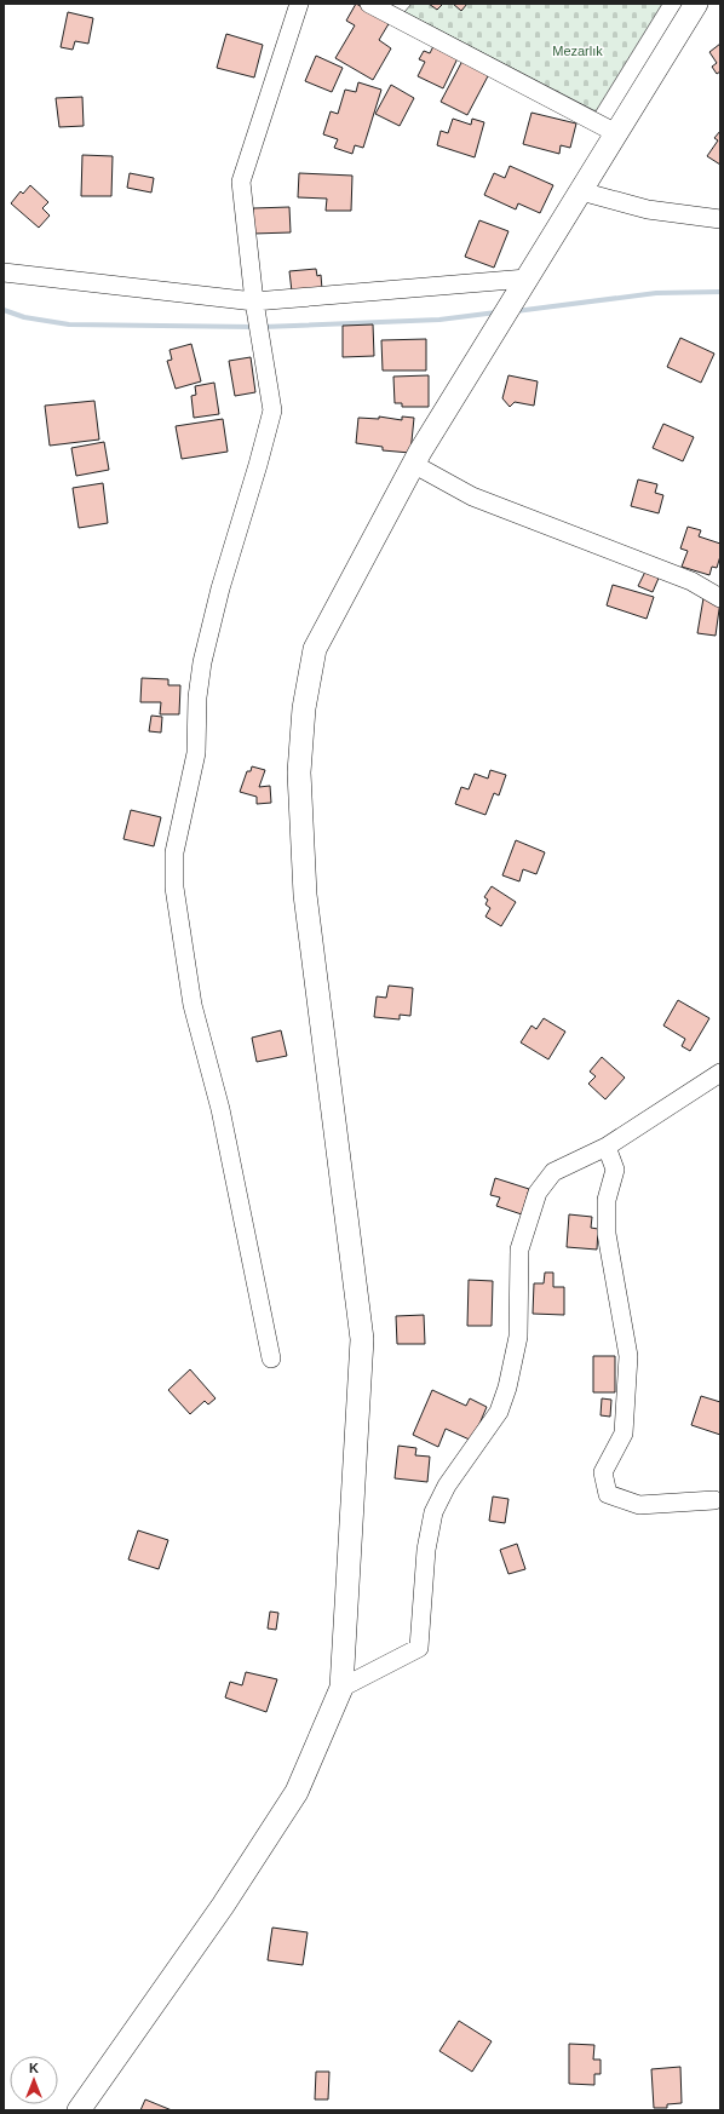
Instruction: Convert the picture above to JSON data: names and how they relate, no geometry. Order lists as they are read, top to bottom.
{
  "parks": ["Mezarlık"],
  "north": "top"
}
